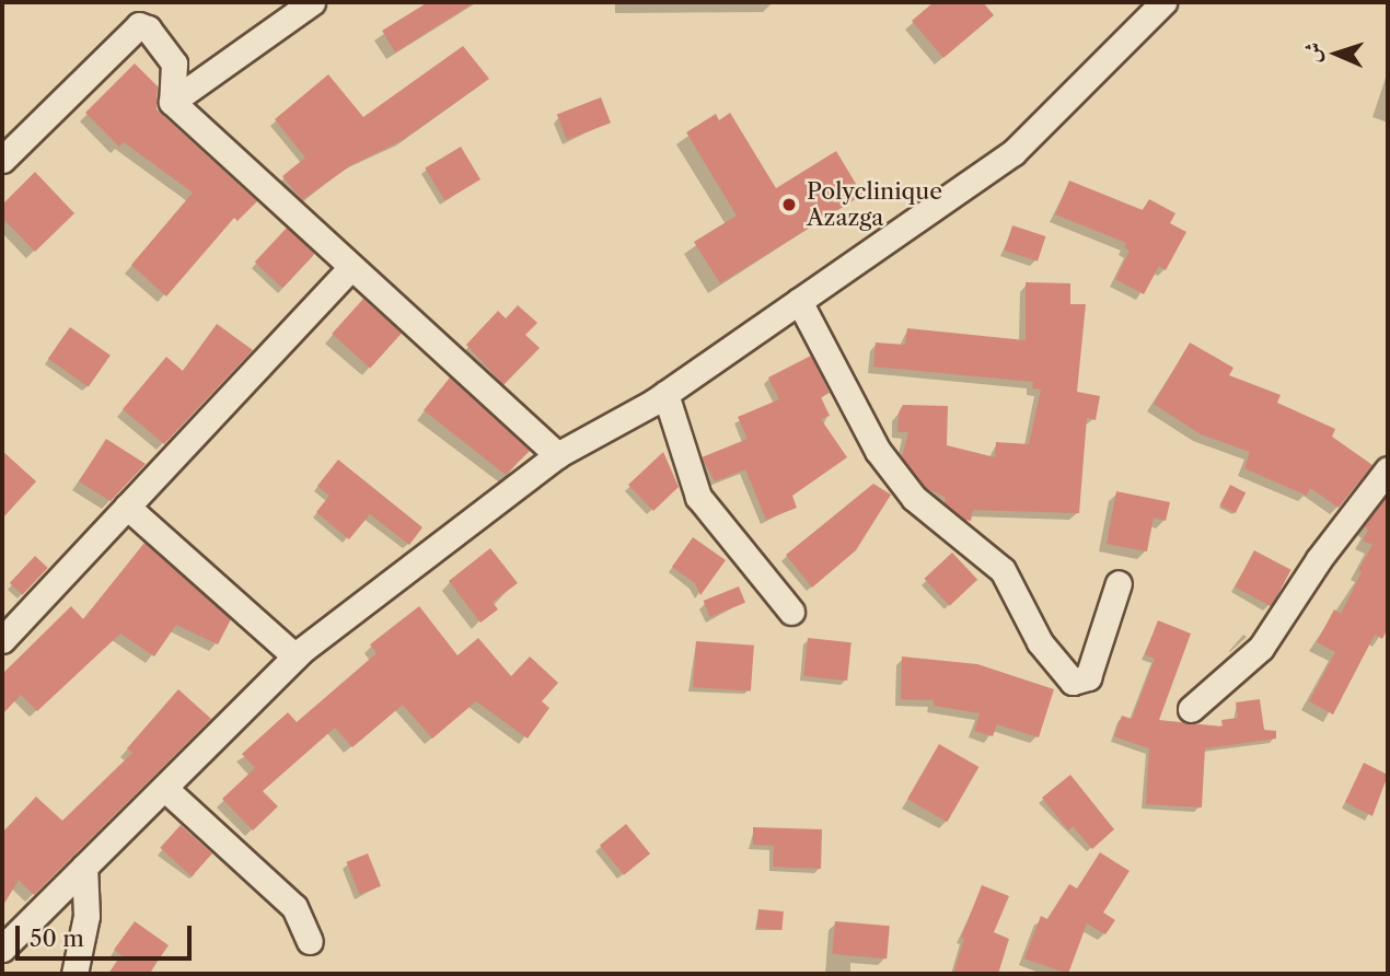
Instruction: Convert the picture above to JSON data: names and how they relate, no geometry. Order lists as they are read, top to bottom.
{
  "places": ["Polyclinique Azazga"],
  "scale_bar": "50 m",
  "north": "left"
}
